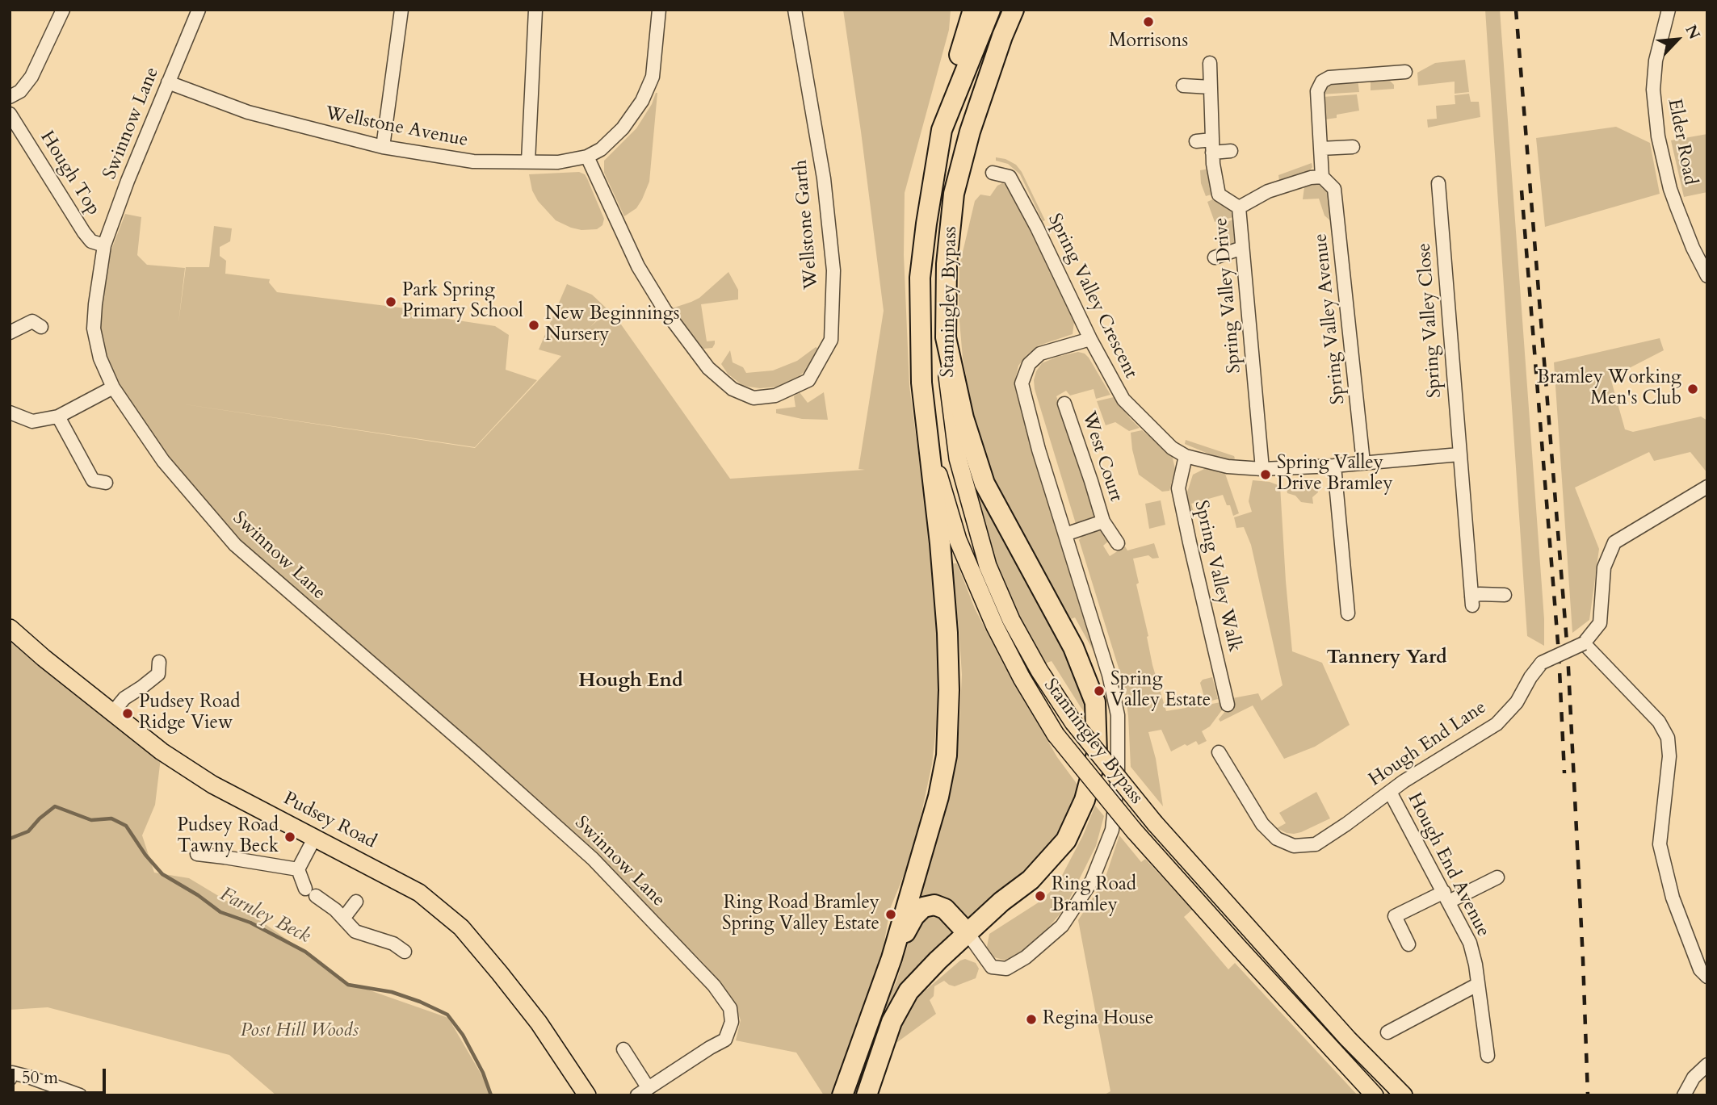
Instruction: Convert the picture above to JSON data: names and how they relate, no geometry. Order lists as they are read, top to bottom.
{
  "streets": {
    "highway": ["Stanningley Bypass"],
    "main road": ["Pudsey Road"],
    "street": [
      "Swinnow Lane",
      "Wellstone Avenue",
      "Elder Road",
      "Hough Top",
      "Wellstone Garth",
      "Spring Valley Drive",
      "Spring Valley Crescent",
      "Spring Valley Avenue",
      "Spring Valley Close",
      "West Court",
      "Spring Valley Walk",
      "Hough End Lane",
      "Hough End Avenue"
    ]
  },
  "crossings": [
    ["Swinnow Lane", "Wellstone Avenue"],
    ["Swinnow Lane", "Hough Top"],
    ["Wellstone Avenue", "Wellstone Garth"],
    ["Spring Valley Drive", "Spring Valley Crescent"],
    ["Spring Valley Drive", "Spring Valley Avenue"],
    ["Spring Valley Crescent", "Spring Valley Avenue"],
    ["Spring Valley Crescent", "Spring Valley Close"],
    ["Spring Valley Crescent", "Spring Valley Walk"],
    ["Hough End Lane", "Hough End Avenue"]
  ],
  "districts": ["Tannery Yard", "Hough End"],
  "water": ["Farnley Beck"],
  "parks": ["Post Hill Woods"],
  "places": [
    "Morrisons",
    "Park Spring Primary School",
    "New Beginnings Nursery",
    "Bramley Working Men's Club",
    "Spring Valley Drive Bramley",
    "Spring Valley Estate",
    "Pudsey Road Ridge View",
    "Pudsey Road Tawny Beck",
    "Ring Road Bramley",
    "Ring Road Bramley Spring Valley Estate",
    "Regina House"
  ],
  "scale_bar": "50 m",
  "north": "top right"
}
